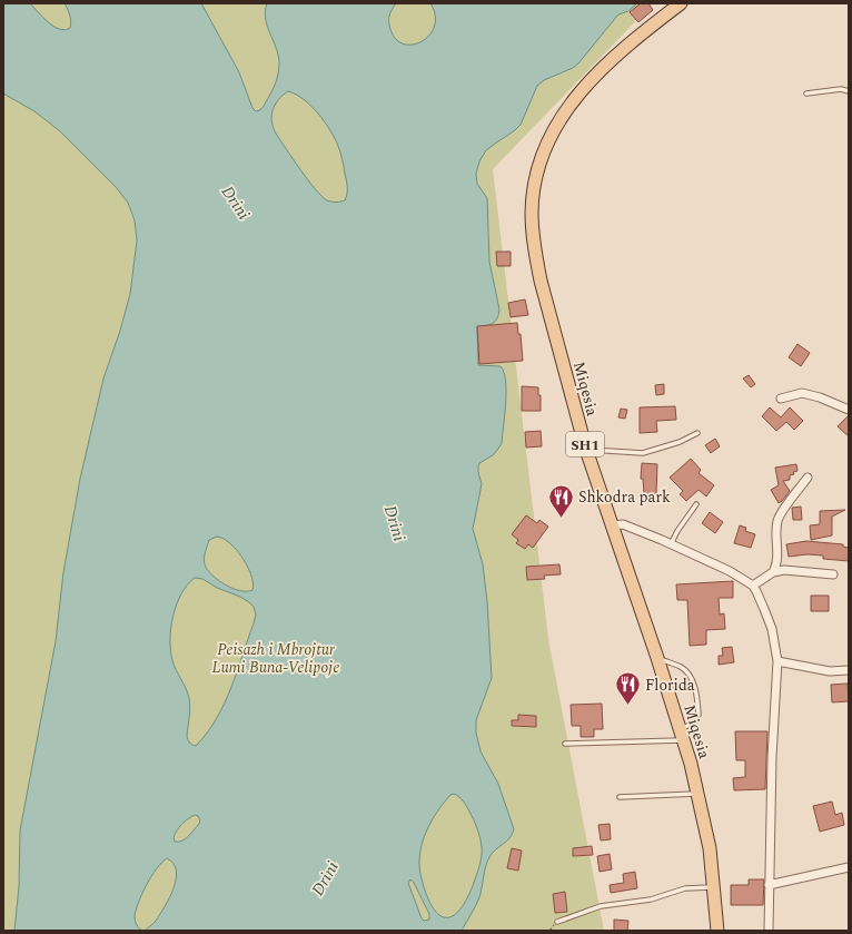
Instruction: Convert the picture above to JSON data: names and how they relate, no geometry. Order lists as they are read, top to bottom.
{
  "streets": {
    "main road": ["Miqesia", "SH1"]
  },
  "water": ["Drini"],
  "parks": ["Peisazh i Mbrojtur Lumi Buna-Velipoje"],
  "places": {
    "restaurant": ["Shkodra park", "Florida"]
  }
}
